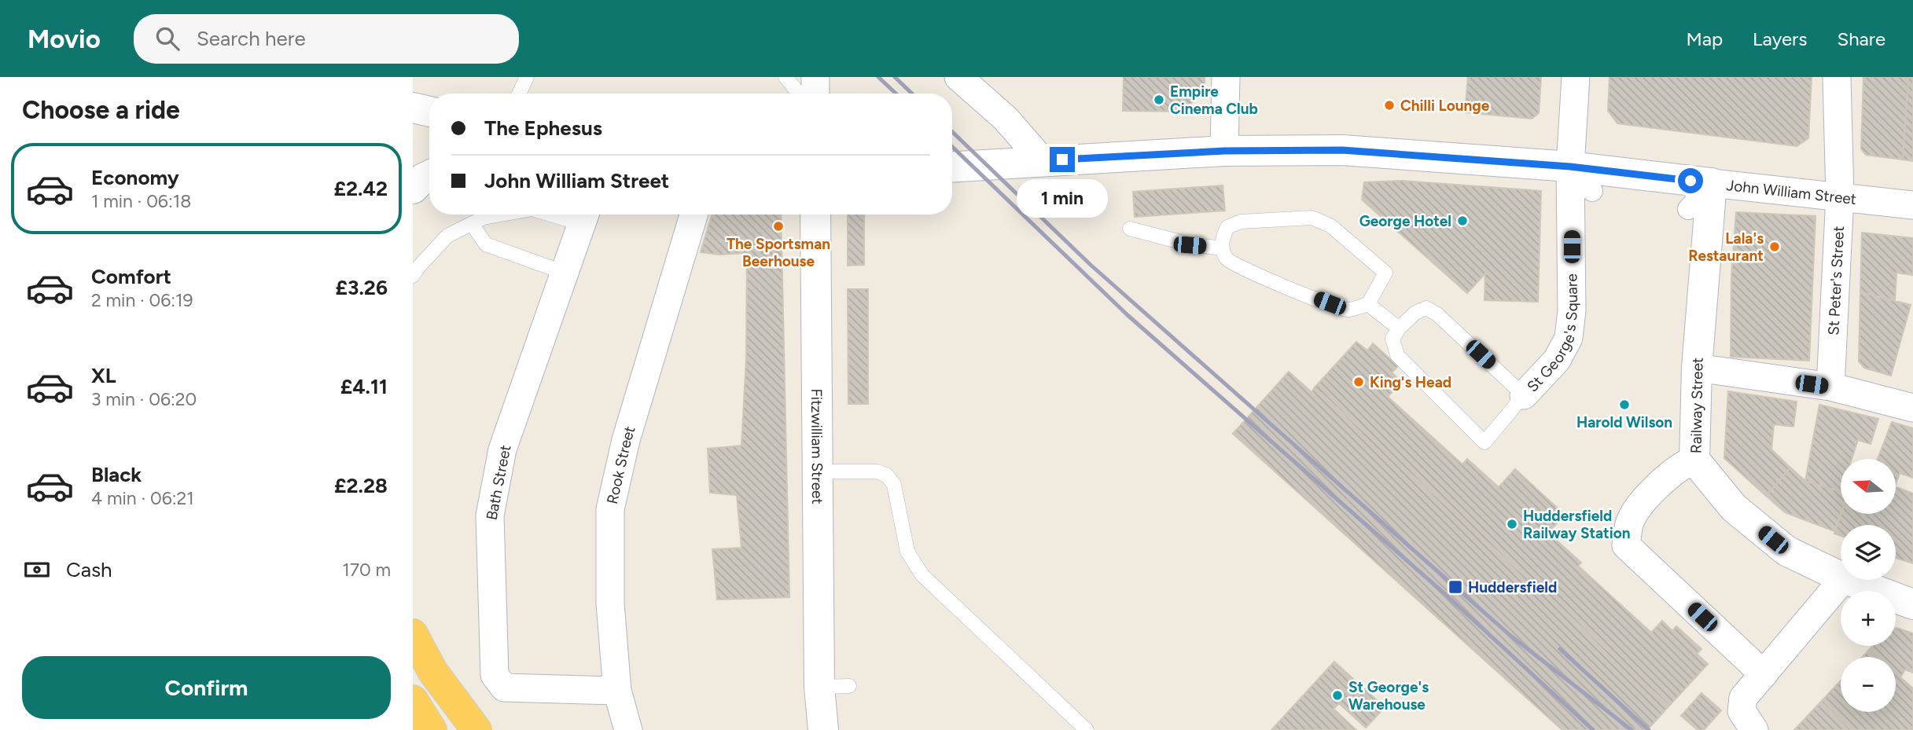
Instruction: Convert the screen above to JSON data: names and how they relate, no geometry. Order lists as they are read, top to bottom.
{
  "streets": {
    "street": [
      "John William Street",
      "St Peter's Street",
      "St George's Square",
      "Railway Street",
      "Fitzwilliam Street",
      "Rook Street",
      "Bath Street"
    ]
  },
  "crossings": [
    ["John William Street", "St Peter's Street"],
    ["John William Street", "St George's Square"],
    ["John William Street", "Railway Street"],
    ["Rook Street", "Bath Street"]
  ],
  "places": {
    "other": [
      "Empire Cinema Club",
      "Chilli Lounge",
      "George Hotel",
      "The Sportsman Beerhouse",
      "Lala's Restaurant",
      "King's Head",
      "Harold Wilson",
      "Huddersfield Railway Station",
      "St George's Warehouse"
    ],
    "transit": ["Huddersfield"]
  },
  "north": "left",
  "page": {
    "header": "Movio",
    "search": "Search here",
    "nav": ["Map", "Layers", "Share"],
    "heading": "Choose a ride",
    "banner": ["The Ephesus", "John William Street"],
    "list": [
      {
        "name": "Economy",
        "note": "1 min · 06:18",
        "value": "£2.42"
      },
      {
        "name": "Comfort",
        "note": "2 min · 06:19",
        "value": "£3.26"
      },
      {
        "name": "XL",
        "note": "3 min · 06:20",
        "value": "£4.11"
      },
      {
        "name": "Black",
        "note": "4 min · 06:21",
        "value": "£2.28"
      }
    ],
    "bubble": "1 min",
    "map_buttons": ["+", "−"],
    "pay": ["Cash", "170 m"],
    "buttons": "Confirm"
  }
}
